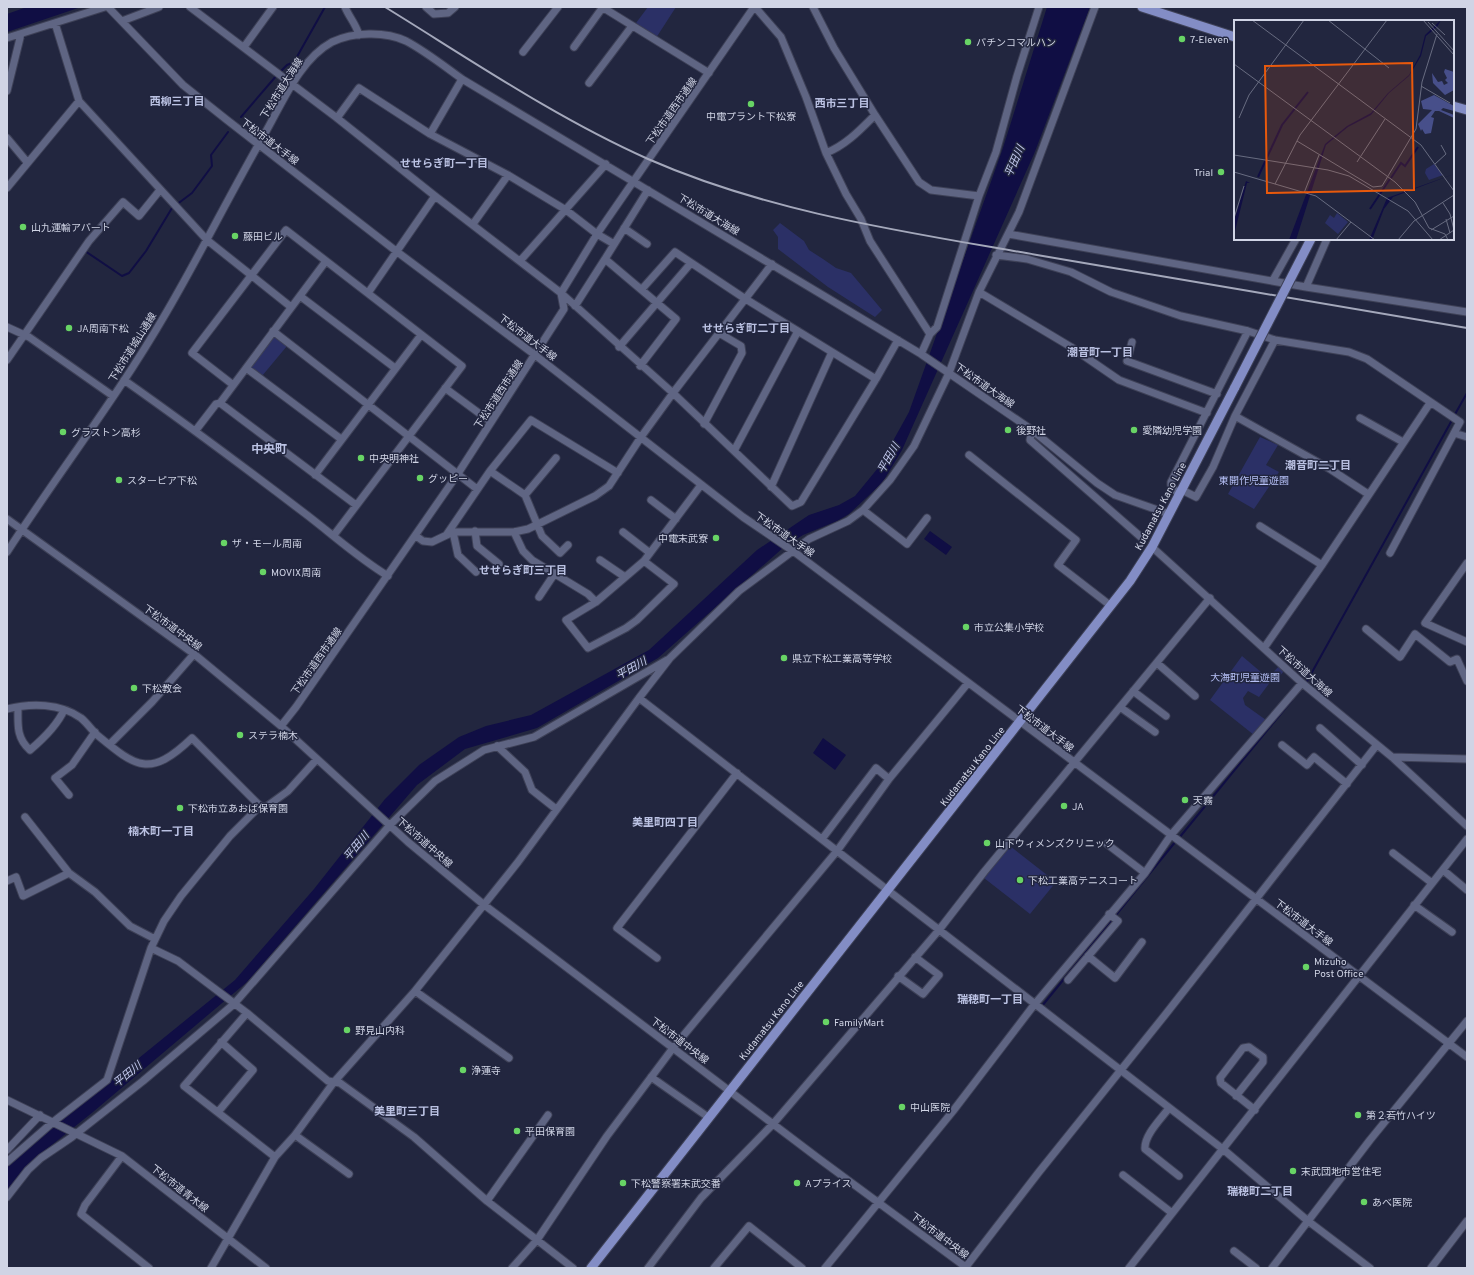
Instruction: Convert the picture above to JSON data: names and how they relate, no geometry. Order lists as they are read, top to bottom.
{
  "streets": {
    "main road": ["Kudamatsu Kano Line"],
    "street": [
      "下松市道大海線",
      "下松市道西市通線",
      "下松市道大手線",
      "下松市道城山通線",
      "下松市道中央線",
      "下松市道青木線"
    ]
  },
  "crossings": [
    ["下松市道大海線", "下松市道西市通線"],
    ["下松市道大海線", "下松市道大手線"],
    ["下松市道大海線", "下松市道城山通線"],
    ["下松市道大海線", "Kudamatsu Kano Line"],
    ["下松市道西市通線", "下松市道大手線"],
    ["下松市道西市通線", "下松市道中央線"],
    ["下松市道大手線", "下松市道城山通線"],
    ["下松市道大手線", "Kudamatsu Kano Line"],
    ["下松市道城山通線", "下松市道中央線"],
    ["Kudamatsu Kano Line", "下松市道中央線"]
  ],
  "districts": [
    "西柳三丁目",
    "西市三丁目",
    "せせらぎ町一丁目",
    "せせらぎ町二丁目",
    "潮音町一丁目",
    "中央町",
    "潮音町二丁目",
    "せせらぎ町三丁目",
    "美里町四丁目",
    "楠木町一丁目",
    "瑞穂町一丁目",
    "美里町三丁目",
    "瑞穂町二丁目"
  ],
  "water": ["平田川"],
  "parks": ["東開作児童遊園", "大海町児童遊園"],
  "places": [
    "7-Eleven",
    "パチンコマルハン",
    "中電プラント下松寮",
    "Trial",
    "山九運輸アパート",
    "藤田ビル",
    "JA周南下松",
    "後野社",
    "愛隣幼児学園",
    "グラストン高杉",
    "中央明神社",
    "グッピー",
    "スターピア下松",
    "中電末武寮",
    "ザ・モール周南",
    "MOVIX周南",
    "市立公集小学校",
    "県立下松工業高等学校",
    "下松教会",
    "ステラ楠木",
    "天霧",
    "JA",
    "下松市立あおば保育園",
    "山下ウィメンズクリニック",
    "下松工業高テニスコート",
    "Mizuho Post Office",
    "FamilyMart",
    "野見山内科",
    "浄蓮寺",
    "中山医院",
    "第２若竹ハイツ",
    "平田保育園",
    "末武団地市営住宅",
    "下松警察署末武交番",
    "Aプライス",
    "あべ医院"
  ]
}
